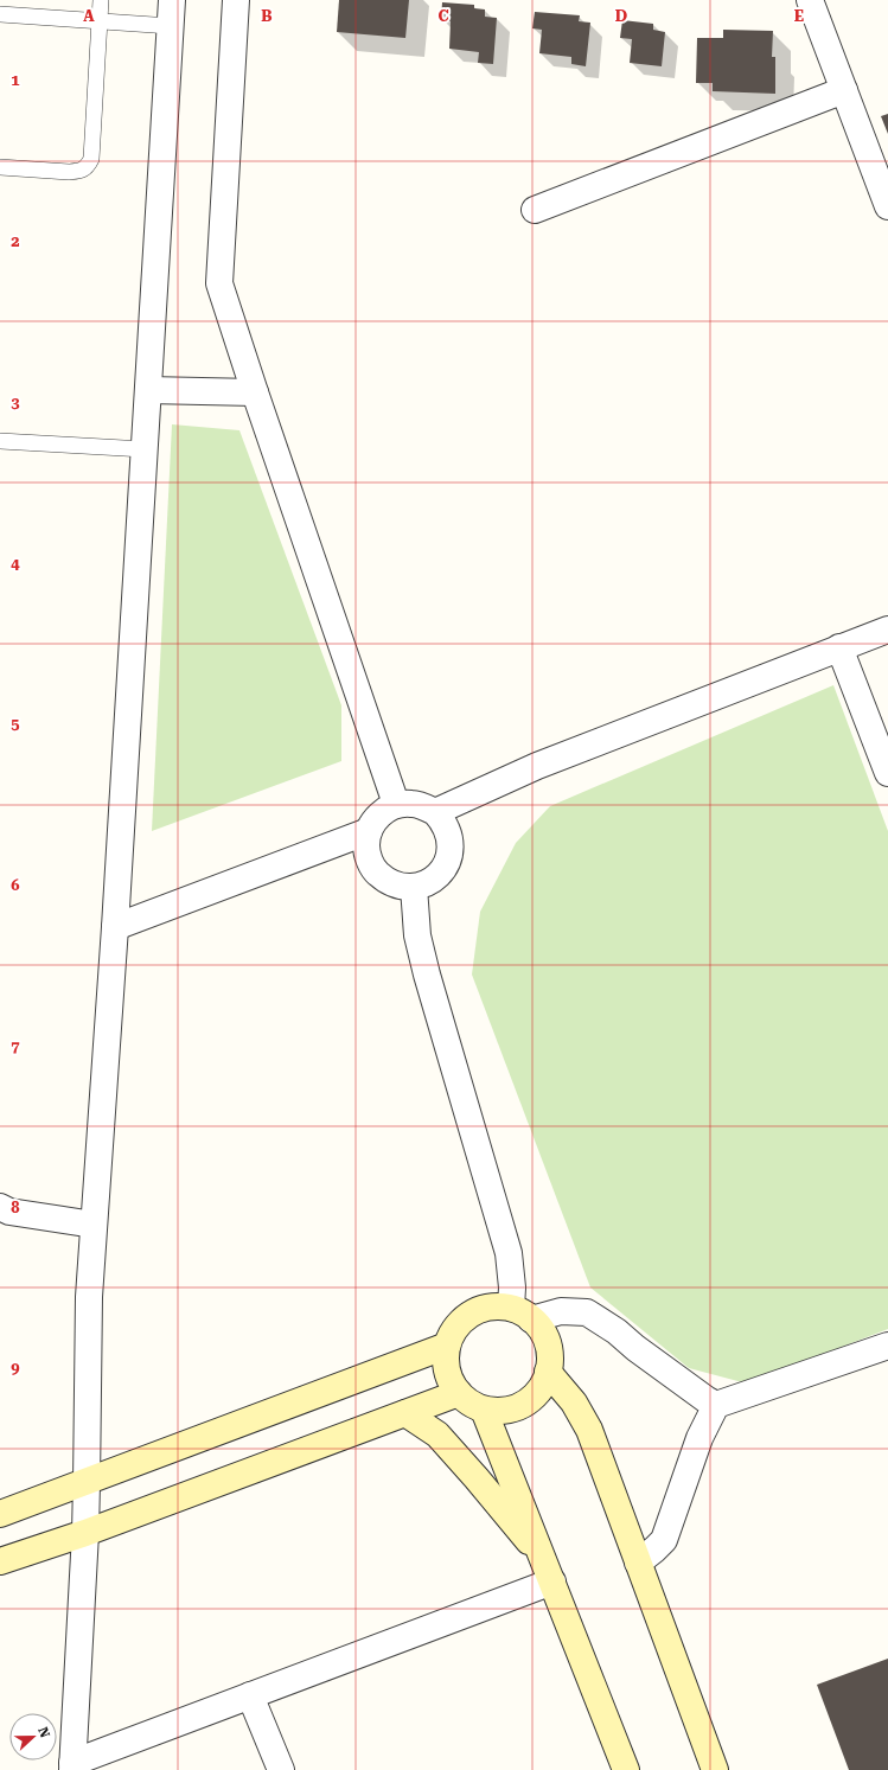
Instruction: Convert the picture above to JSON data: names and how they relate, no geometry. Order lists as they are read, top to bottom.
{
  "north": "right",
  "grid": {
    "columns": [
      "A",
      "B",
      "C",
      "D",
      "E"
    ],
    "rows": [
      "1",
      "2",
      "3",
      "4",
      "5",
      "6",
      "7",
      "8",
      "9"
    ]
  }
}
